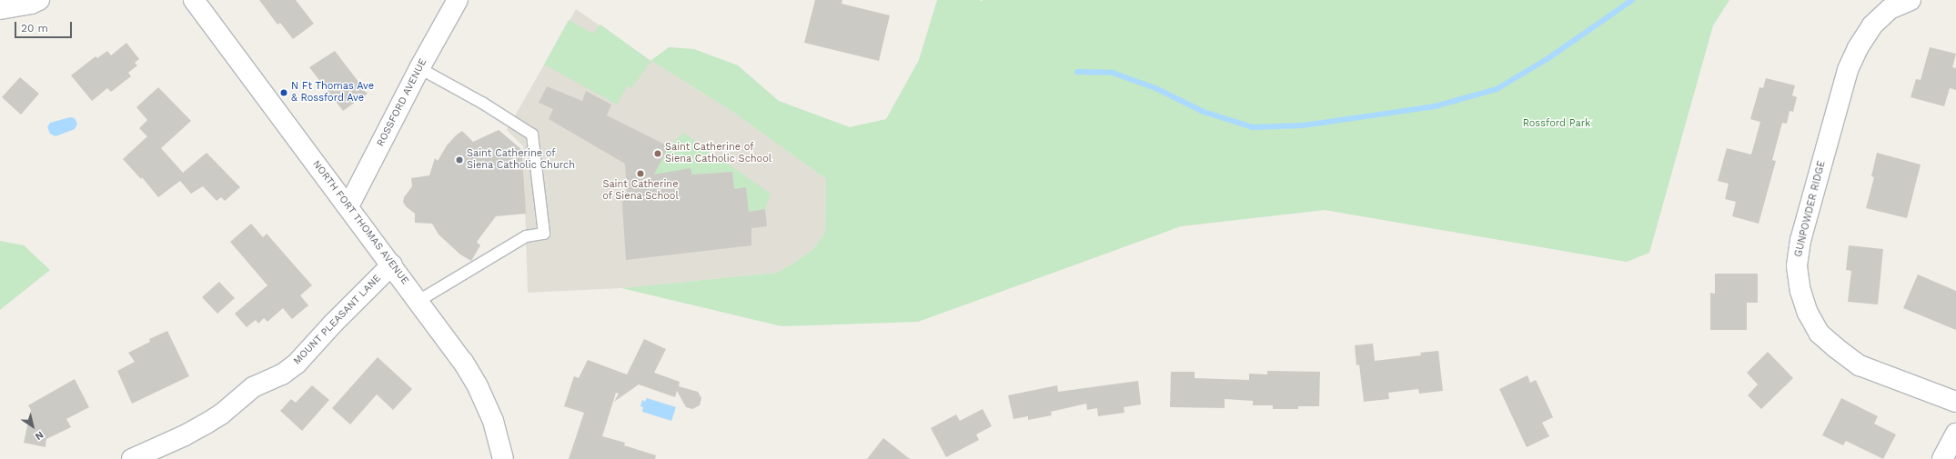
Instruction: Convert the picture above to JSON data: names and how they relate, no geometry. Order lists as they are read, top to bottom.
{
  "streets": {
    "street": [
      "ROSSFORD AVENUE",
      "GUNPOWDER RIDGE",
      "NORTH FORT THOMAS AVENUE",
      "MOUNT PLEASANT LANE"
    ]
  },
  "crossings": [
    ["ROSSFORD AVENUE", "NORTH FORT THOMAS AVENUE"],
    ["NORTH FORT THOMAS AVENUE", "MOUNT PLEASANT LANE"]
  ],
  "parks": ["Rossford Park"],
  "places": [
    "N Ft Thomas Ave & Rossford Ave",
    "Saint Catherine of Siena Catholic School",
    "Saint Catherine of Siena Catholic Church",
    "Saint Catherine of Siena School"
  ],
  "scale_bar": "20 m",
  "north": "bottom right"
}
